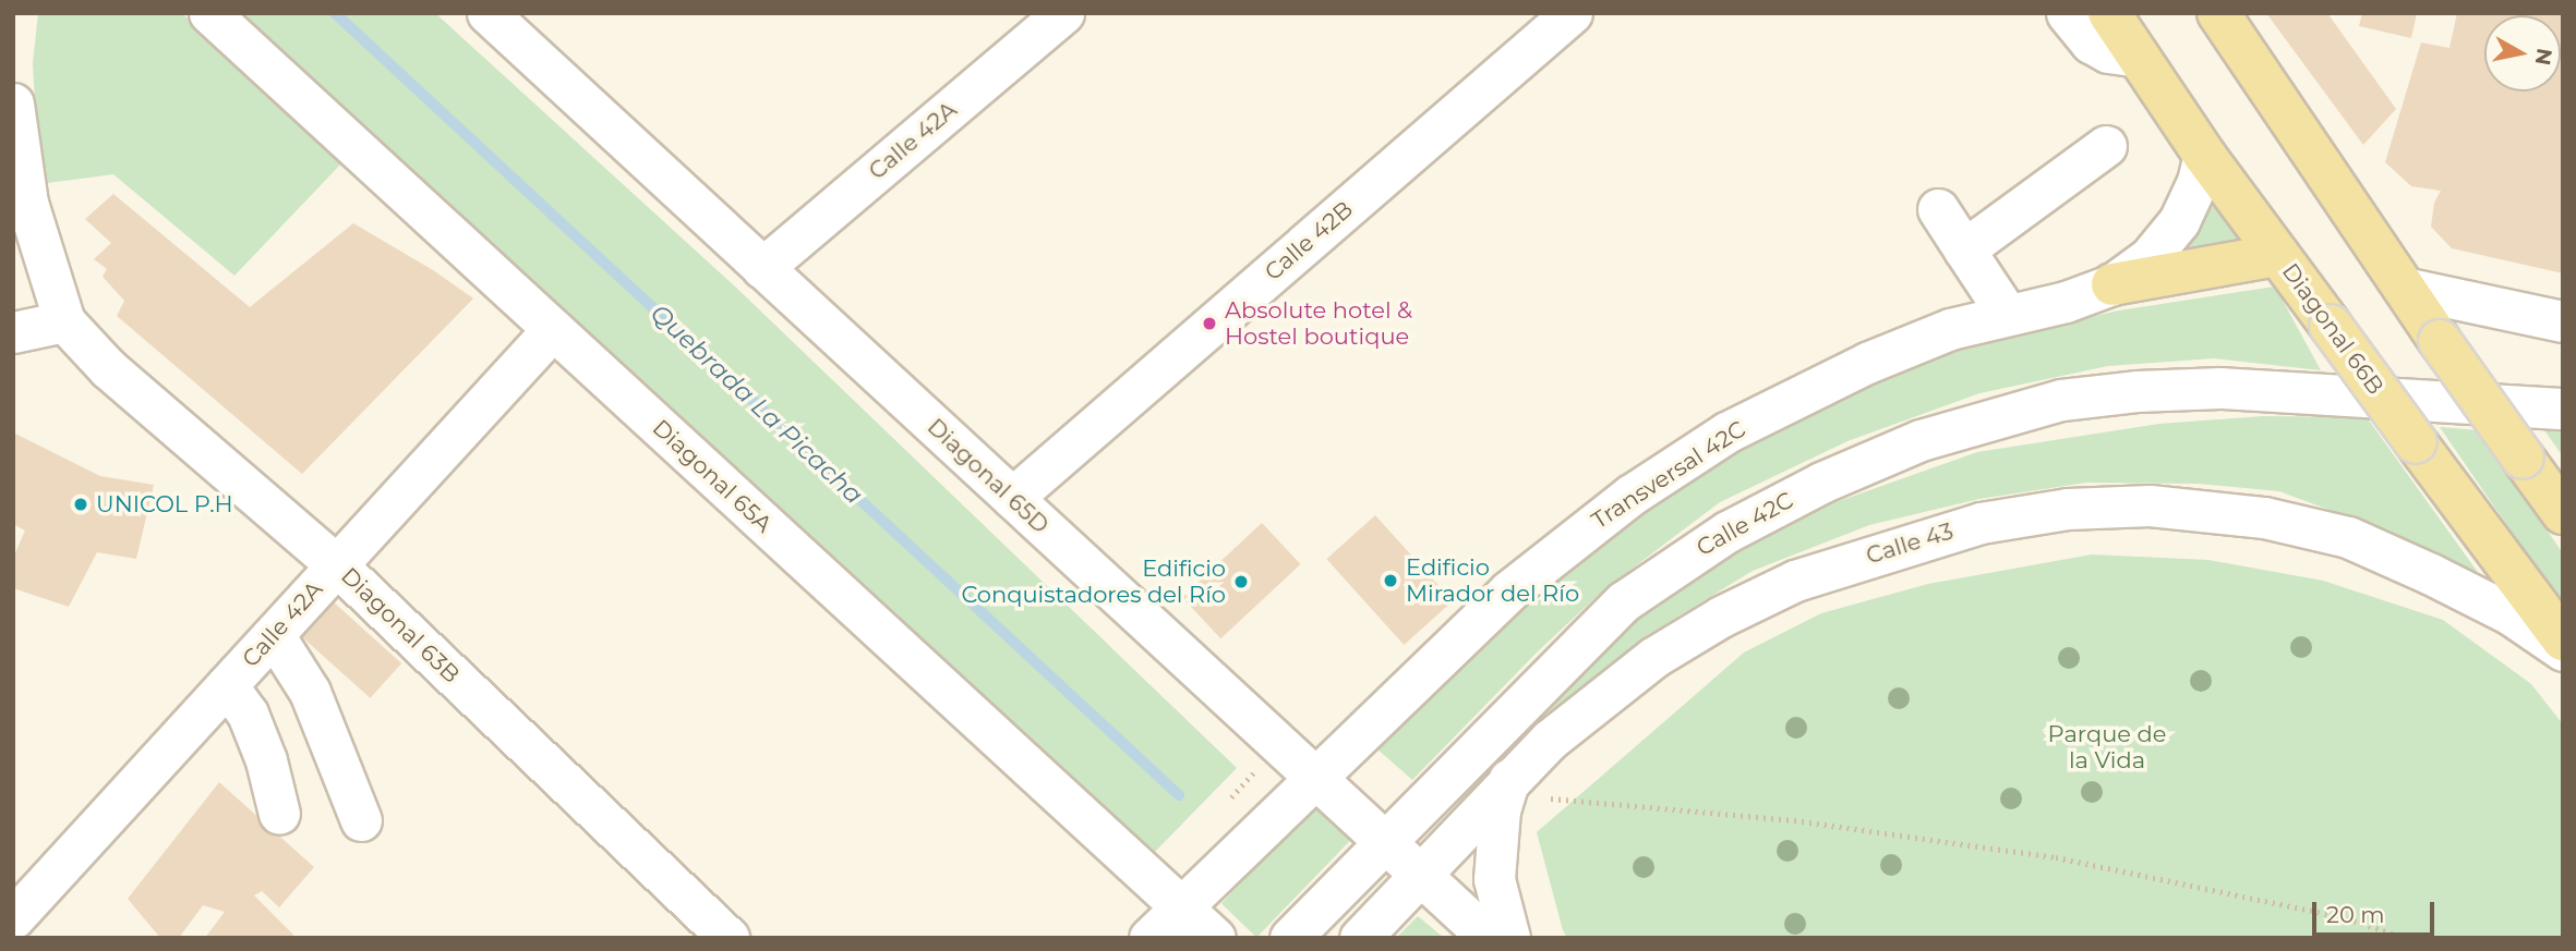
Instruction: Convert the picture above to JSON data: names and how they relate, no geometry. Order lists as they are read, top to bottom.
{
  "streets": {
    "main road": ["Diagonal 66B"],
    "street": [
      "Calle 42A",
      "Calle 42B",
      "Transversal 42C",
      "Diagonal 65A",
      "Diagonal 65D",
      "Calle 42C",
      "Calle 43",
      "Diagonal 63B"
    ]
  },
  "crossings": [
    ["Calle 42A", "Diagonal 65A"],
    ["Calle 42A", "Diagonal 65D"],
    ["Calle 42A", "Diagonal 63B"],
    ["Calle 42B", "Diagonal 65D"],
    ["Diagonal 66B", "Transversal 42C"],
    ["Transversal 42C", "Diagonal 65A"],
    ["Transversal 42C", "Diagonal 65D"],
    ["Diagonal 65D", "Calle 42C"],
    ["Diagonal 65D", "Calle 43"]
  ],
  "water": ["Quebrada La Picacha"],
  "parks": ["Parque de la Vida"],
  "places": [
    "Absolute hotel & Hostel boutique",
    "UNICOL P.H",
    "Edificio Mirador del Río",
    "Edificio Conquistadores del Río"
  ],
  "scale_bar": "20 m",
  "north": "right"
}
